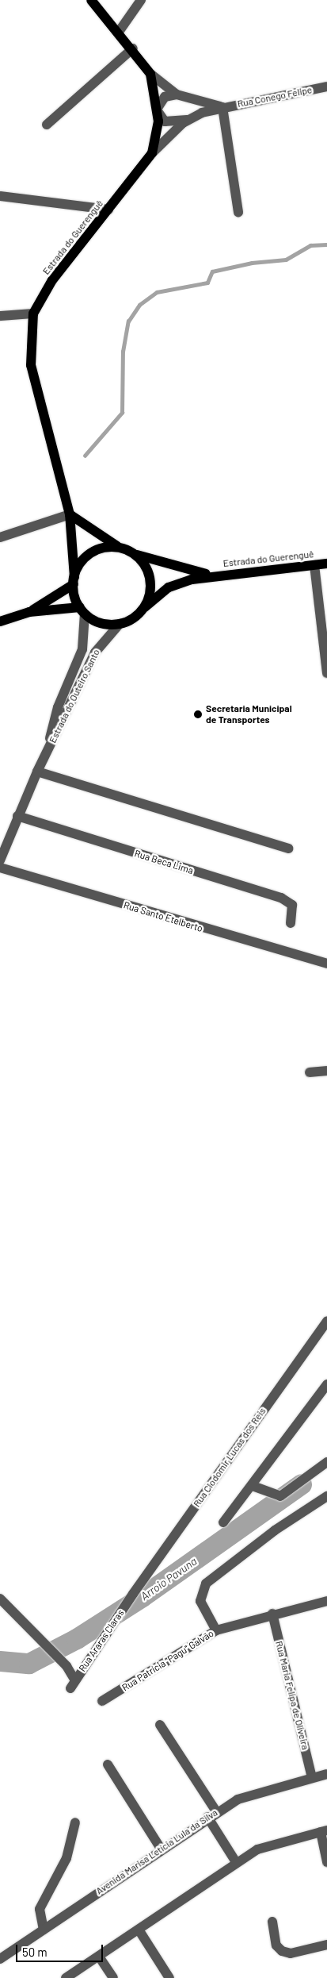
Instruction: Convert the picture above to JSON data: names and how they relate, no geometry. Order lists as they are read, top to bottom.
{
  "streets": {
    "main road": ["Estrada do Guerenguê"],
    "street": [
      "Rua Conego Felipe",
      "Estrada do Outeiro Santo",
      "Rua Beca Lima",
      "Rua Santo Etelberto",
      "Rua Clodomir Lucas dos Reis",
      "Rua Araras Claras",
      "Rua Patrícia \"Pagu\" Galvão",
      "Rua Maria Felipa de Oliveira",
      "Avenida Marisa Letícia Lula da Silva"
    ]
  },
  "crossings": [
    ["Rua Conego Felipe", "Estrada do Guerenguê"],
    ["Estrada do Guerenguê", "Estrada do Outeiro Santo"],
    ["Estrada do Outeiro Santo", "Rua Beca Lima"],
    ["Rua Clodomir Lucas dos Reis", "Rua Araras Claras"],
    ["Rua Patrícia \"Pagu\" Galvão", "Rua Maria Felipa de Oliveira"],
    ["Rua Maria Felipa de Oliveira", "Avenida Marisa Letícia Lula da Silva"]
  ],
  "water": ["Arroio Pavuna"],
  "places": ["Secretaria Municipal de Transportes"],
  "scale_bar": "50 m"
}
